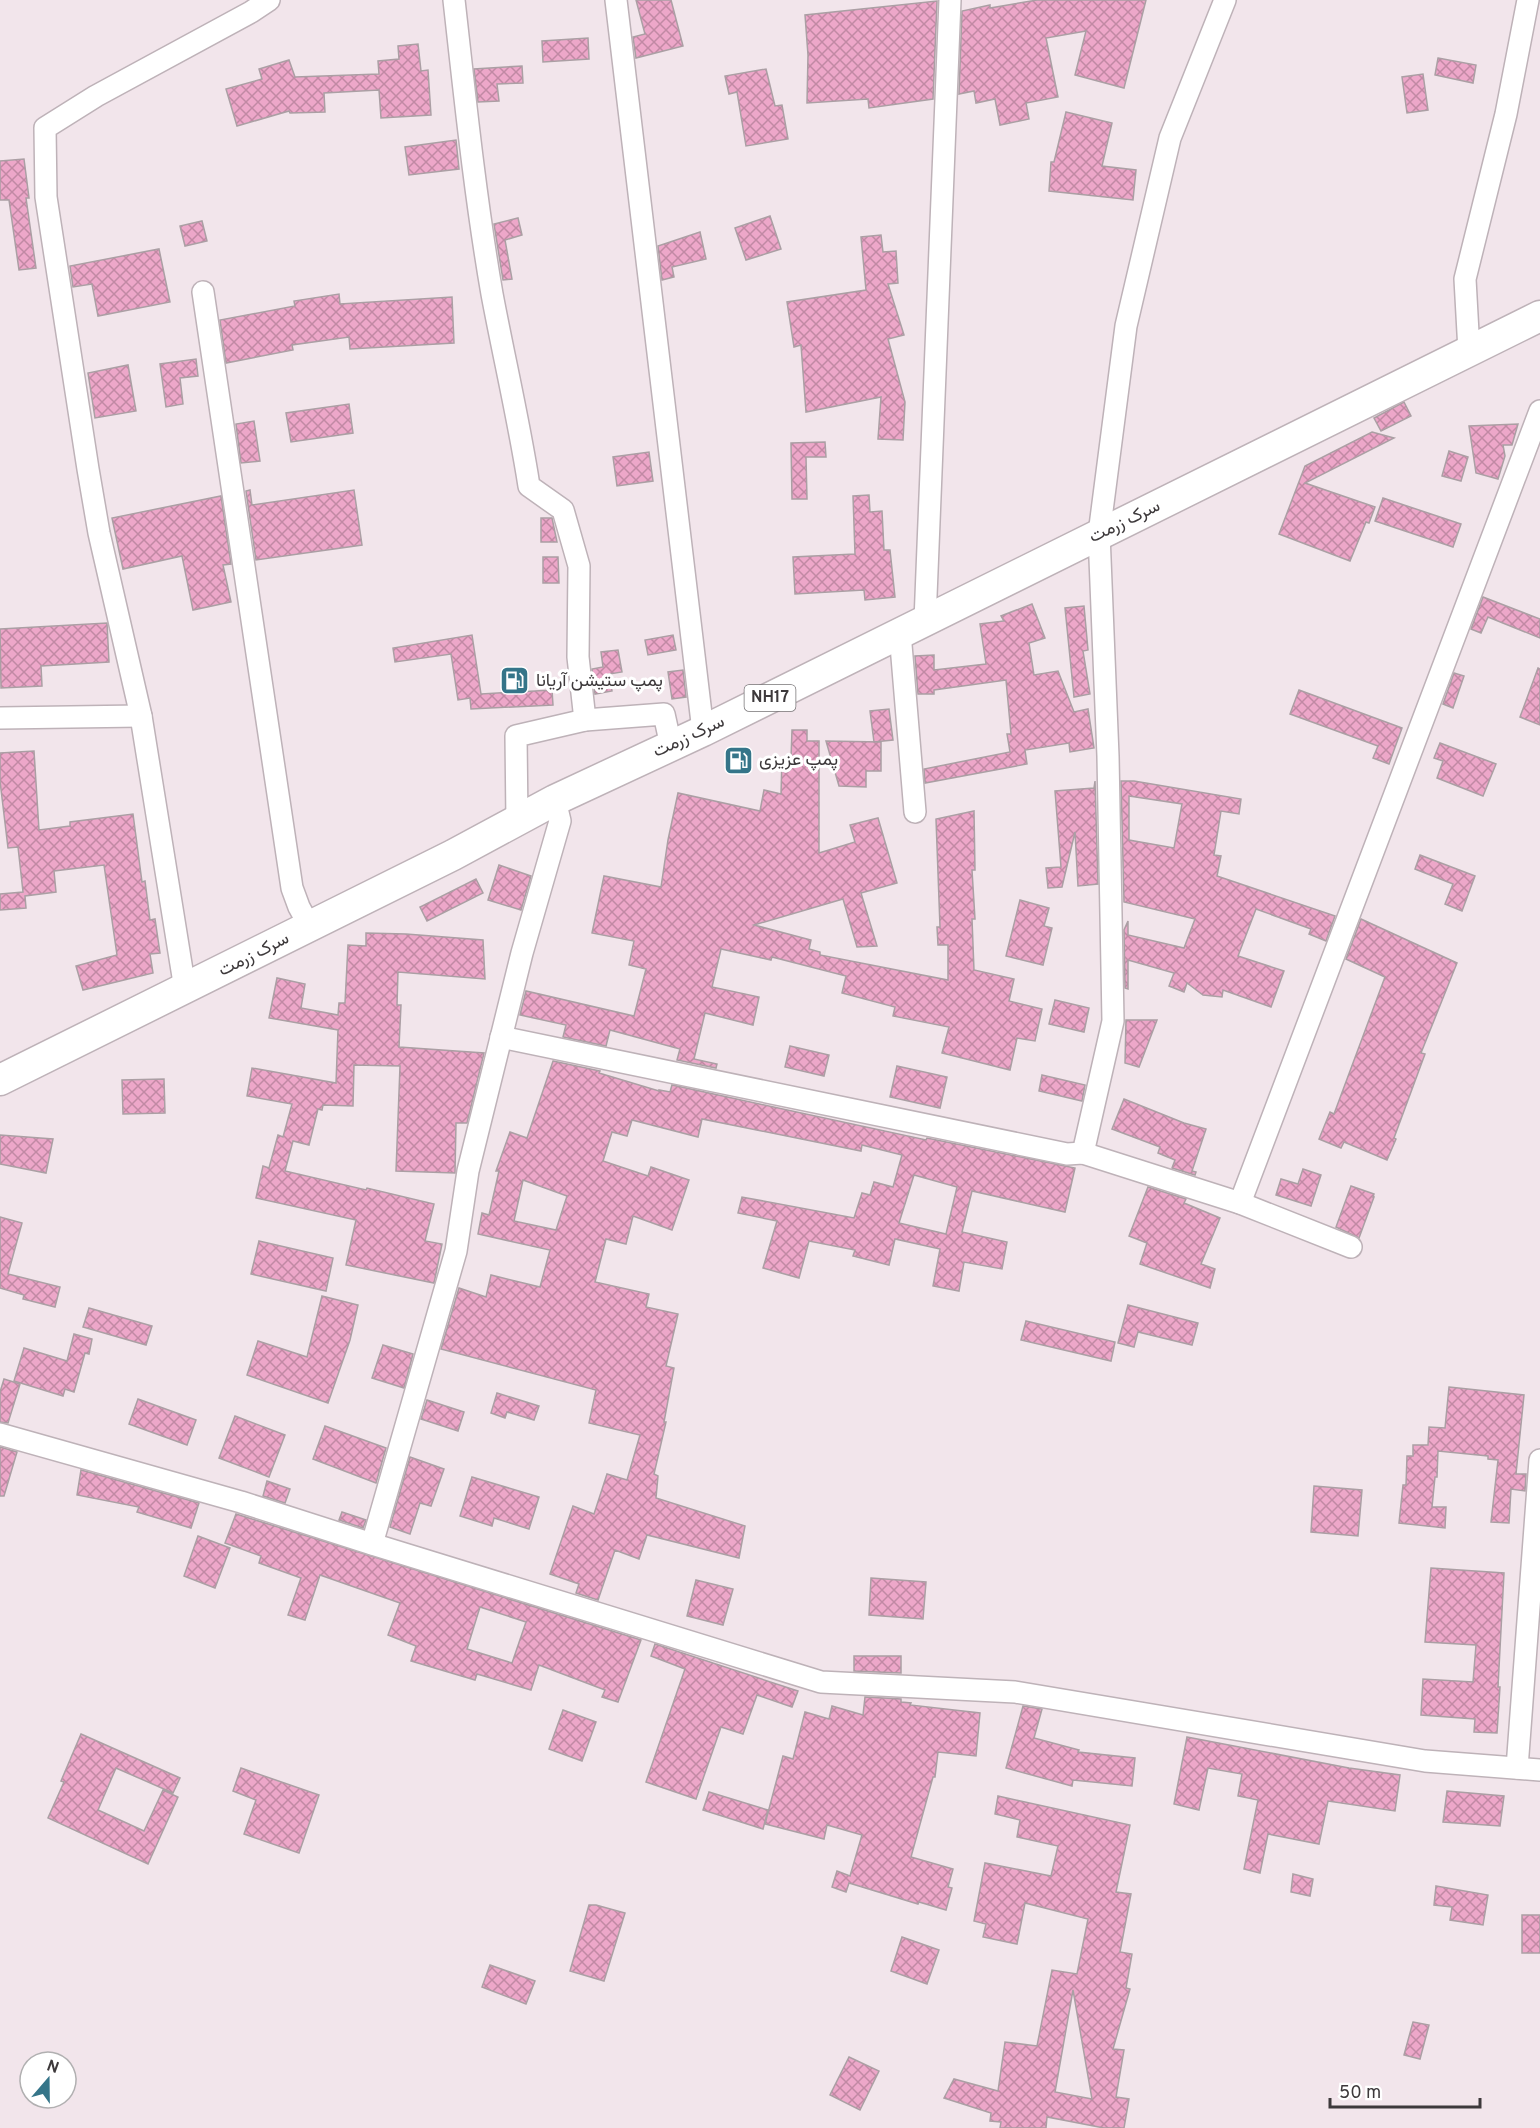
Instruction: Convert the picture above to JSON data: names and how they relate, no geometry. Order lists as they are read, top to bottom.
{
  "streets": {
    "highway": ["سرک زرمت", "NH17"]
  },
  "places": {
    "fuel station": ["پمپ ستیشن آریانا", "پمپ عزیزی"]
  },
  "scale_bar": "50 m",
  "north": "top"
}
